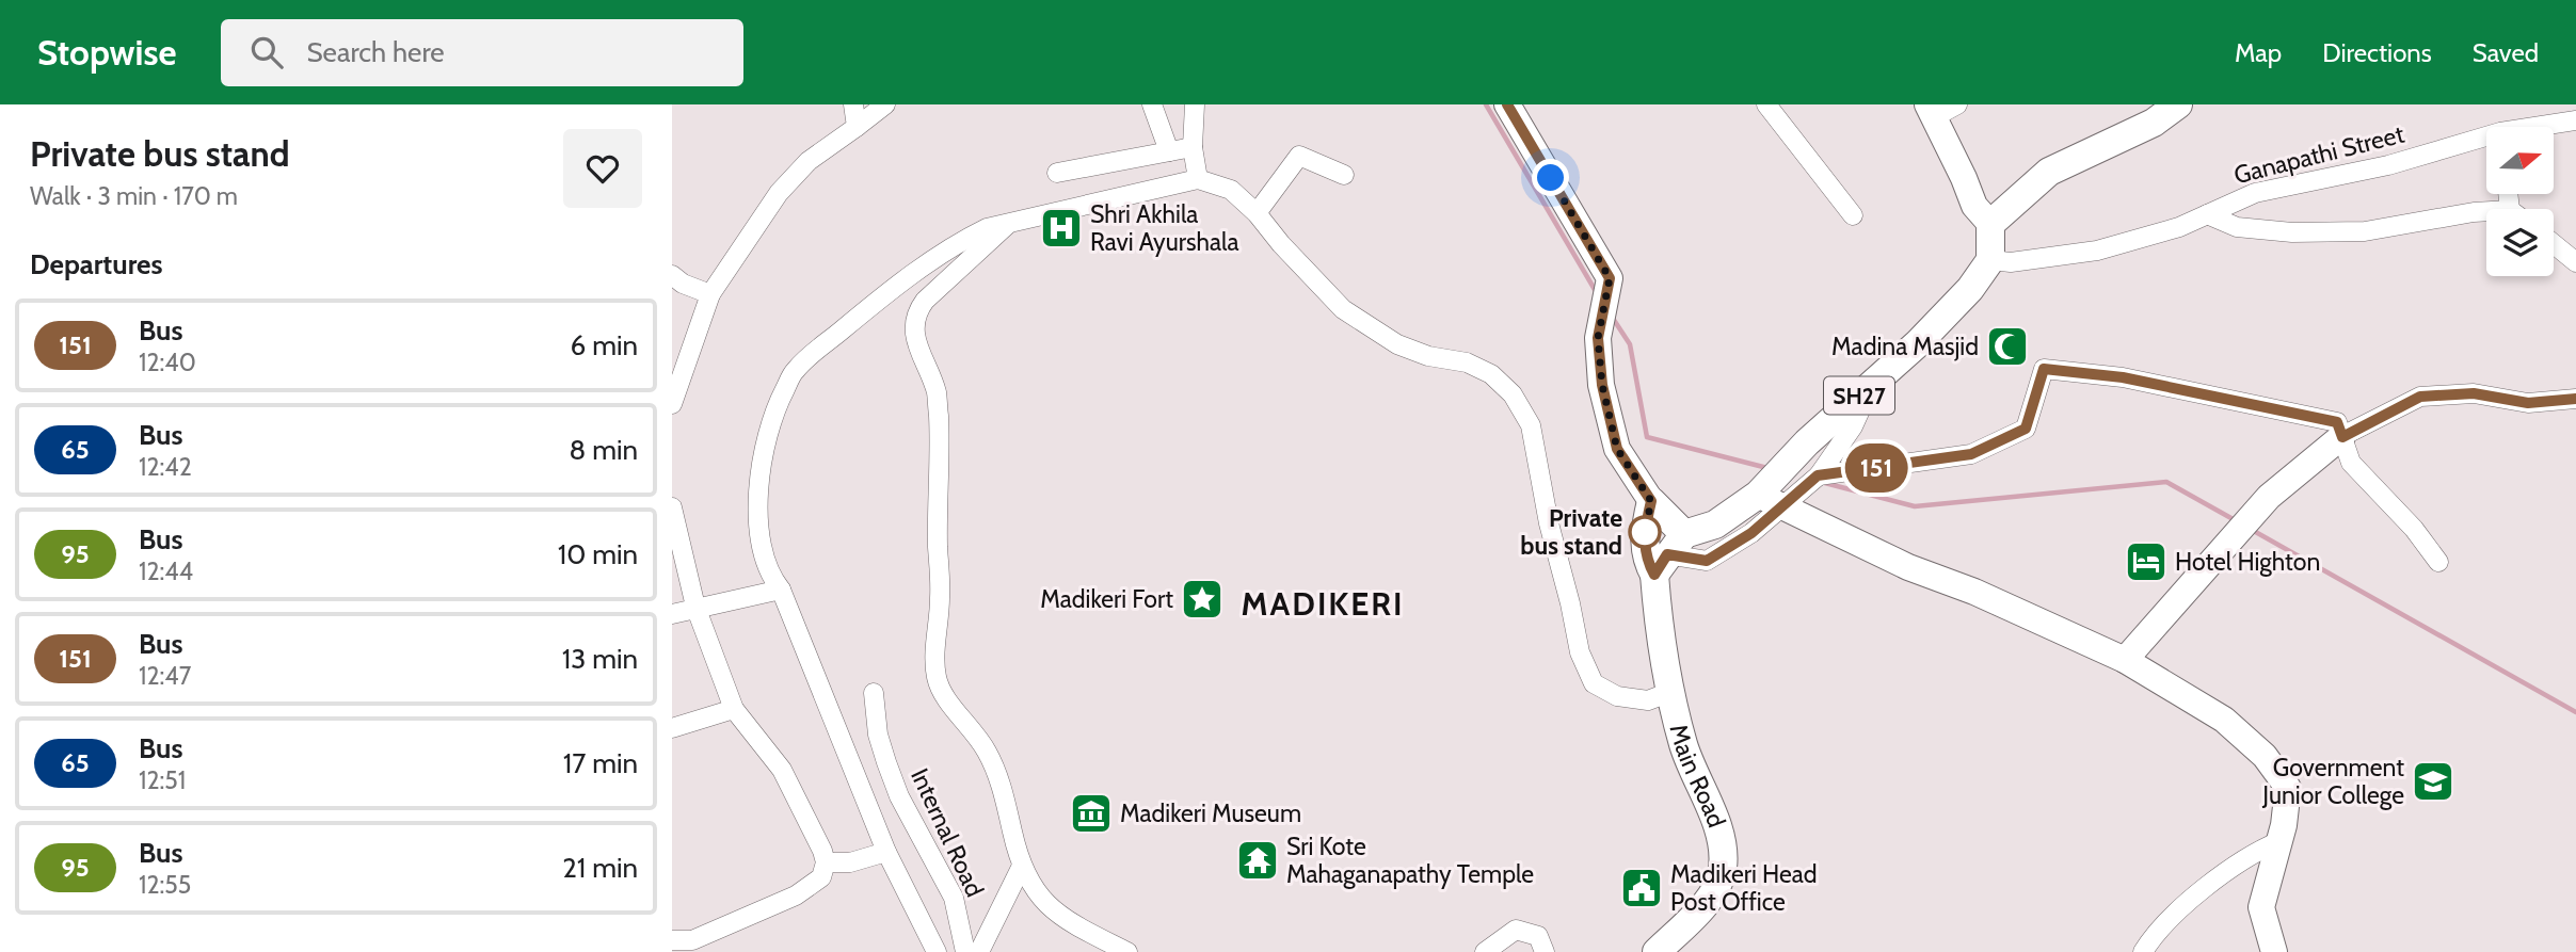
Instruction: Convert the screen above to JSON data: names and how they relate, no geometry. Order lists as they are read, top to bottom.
{
  "streets": {
    "main road": ["SH27", "Main Road"],
    "street": ["Ganapathi Street", "Internal Road"]
  },
  "crossings": [
    ["Ganapathi Street", "SH27"],
    ["SH27", "Main Road"]
  ],
  "districts": ["MADIKERI"],
  "places": {
    "hospital": ["Shri Akhila Ravi Ayurshala"],
    "mosque": ["Madina Masjid"],
    "other": ["Private bus stand"],
    "hotel": ["Hotel Highton"],
    "place": ["Madikeri Fort"],
    "school or university": ["Government Junior College"],
    "museum": ["Madikeri Museum"],
    "temple": ["Sri Kote Mahaganapathy Temple"],
    "public building": ["Madikeri Head Post Office"]
  },
  "lines": ["bus line 151"],
  "north": "right",
  "page": {
    "header": "Stopwise",
    "search": "Search here",
    "nav": ["Map", "Directions", "Saved"],
    "heading": [
      ["Private bus stand", "Walk · 3 min · 170 m"],
      "Departures"
    ],
    "on_map": "151",
    "list": [
      {
        "mark": "151",
        "name": "Bus",
        "note": "12:40",
        "value": "6 min"
      },
      {
        "mark": "65",
        "name": "Bus",
        "note": "12:42",
        "value": "8 min"
      },
      {
        "mark": "95",
        "name": "Bus",
        "note": "12:44",
        "value": "10 min"
      },
      {
        "mark": "151",
        "name": "Bus",
        "note": "12:47",
        "value": "13 min"
      },
      {
        "mark": "65",
        "name": "Bus",
        "note": "12:51",
        "value": "17 min"
      },
      {
        "mark": "95",
        "name": "Bus",
        "note": "12:55",
        "value": "21 min"
      }
    ]
  }
}
